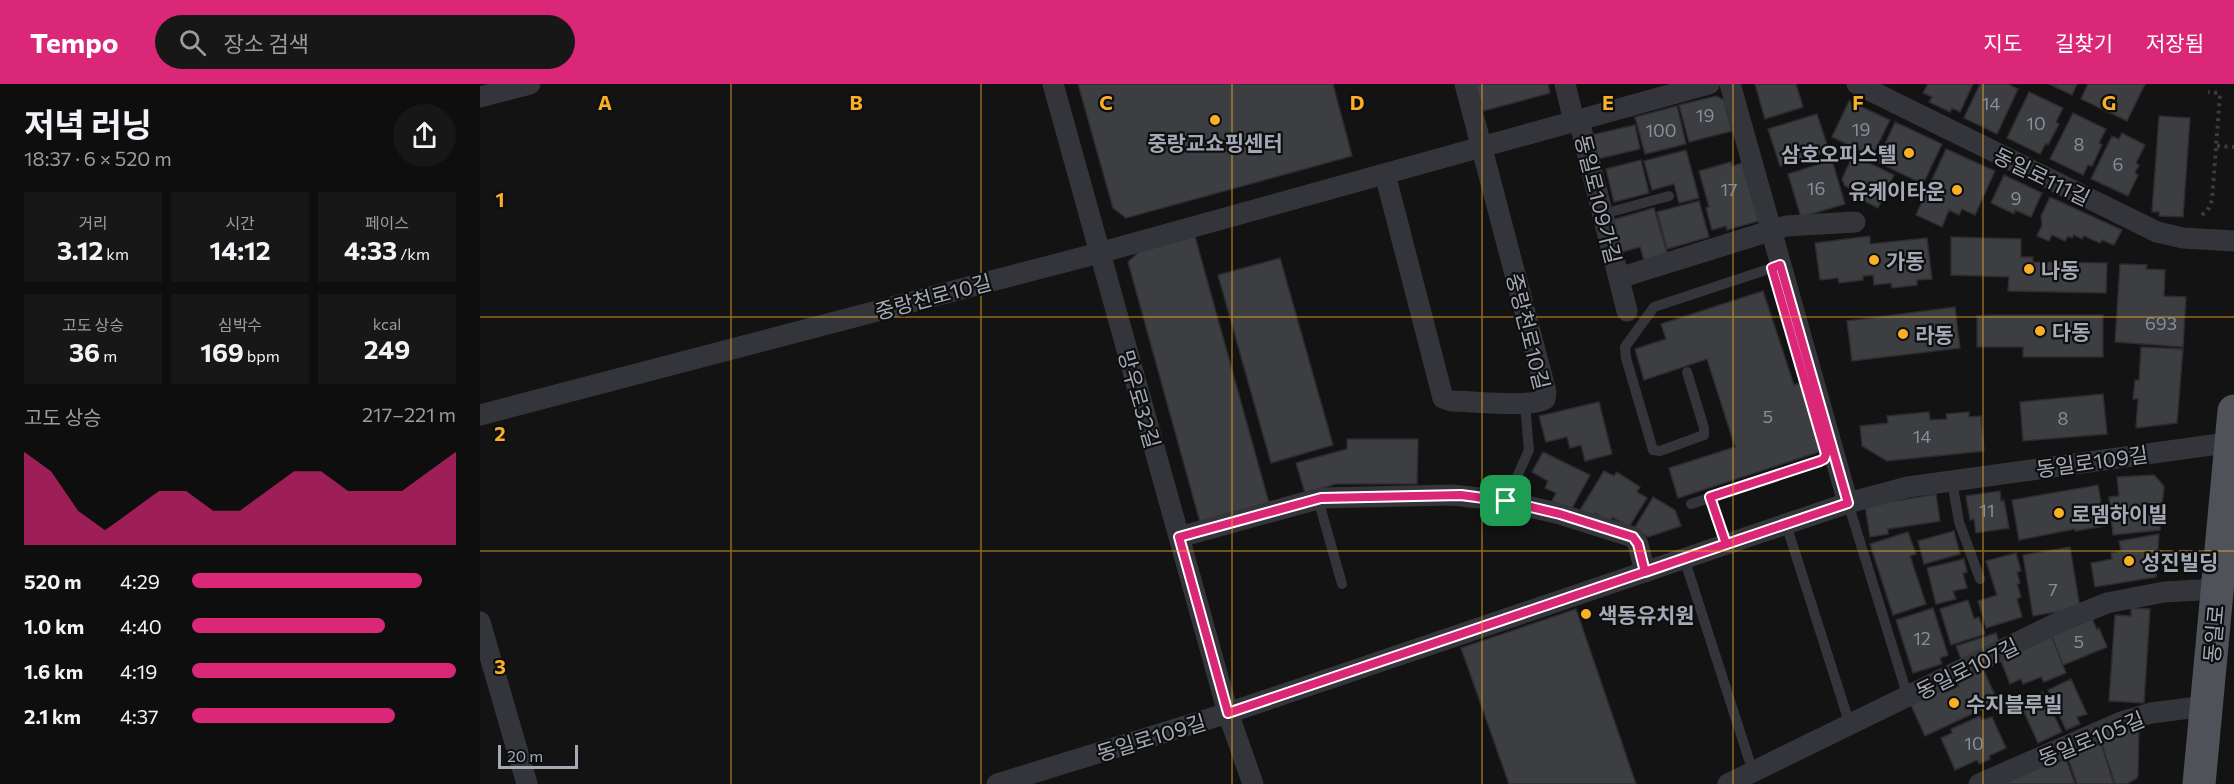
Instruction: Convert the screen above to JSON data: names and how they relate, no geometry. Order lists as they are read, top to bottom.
{
  "streets": {
    "main road": ["동일로"],
    "street": [
      "동일로111길",
      "동일로109가길",
      "중랑천로10길",
      "망우로32길",
      "동일로109길",
      "동일로107길",
      "동일로105길"
    ]
  },
  "crossings": [
    ["동일로109가길", "중랑천로10길"],
    ["중랑천로10길", "망우로32길"],
    ["망우로32길", "동일로109길"],
    ["동일로109길", "동일로"],
    ["동일로", "동일로107길"],
    ["동일로", "동일로105길"]
  ],
  "places": [
    "중랑교쇼핑센터",
    "삼호오피스텔",
    "유케이타운",
    "가동",
    "나동",
    "다동",
    "라동",
    "로뎀하이빌",
    "성진빌딩",
    "색동유치원",
    "수지블루빌"
  ],
  "house_numbers": [
    "14",
    "19",
    "10",
    "19",
    "100",
    "8",
    "6",
    "16",
    "17",
    "9",
    "693",
    "5",
    "8",
    "14",
    "11",
    "7",
    "12",
    "5",
    "10"
  ],
  "scale_bar": "20 m",
  "page": {
    "header": "Tempo",
    "search": "장소 검색",
    "nav": ["지도", "길찾기", "저장됨"],
    "heading": ["저녁 러닝", "18:37 · 6 × 520 m"],
    "stats": [
      ["거리", "3.12 km"],
      ["시간", "14:12"],
      ["페이스", "4:33 /km"],
      ["고도 상승", "36 m"],
      ["심박수", "169 bpm"],
      ["kcal", "249"]
    ],
    "chart": ["고도 상승", "217–221 m"],
    "list": [
      {
        "name": "520 m",
        "note": "4:29"
      },
      {
        "name": "1.0 km",
        "note": "4:40"
      },
      {
        "name": "1.6 km",
        "note": "4:19"
      },
      {
        "name": "2.1 km",
        "note": "4:37"
      }
    ],
    "scale": "20 m"
  },
  "grid": {
    "columns": [
      "A",
      "B",
      "C",
      "D",
      "E",
      "F",
      "G"
    ],
    "rows": ["1", "2", "3"]
  }
}
